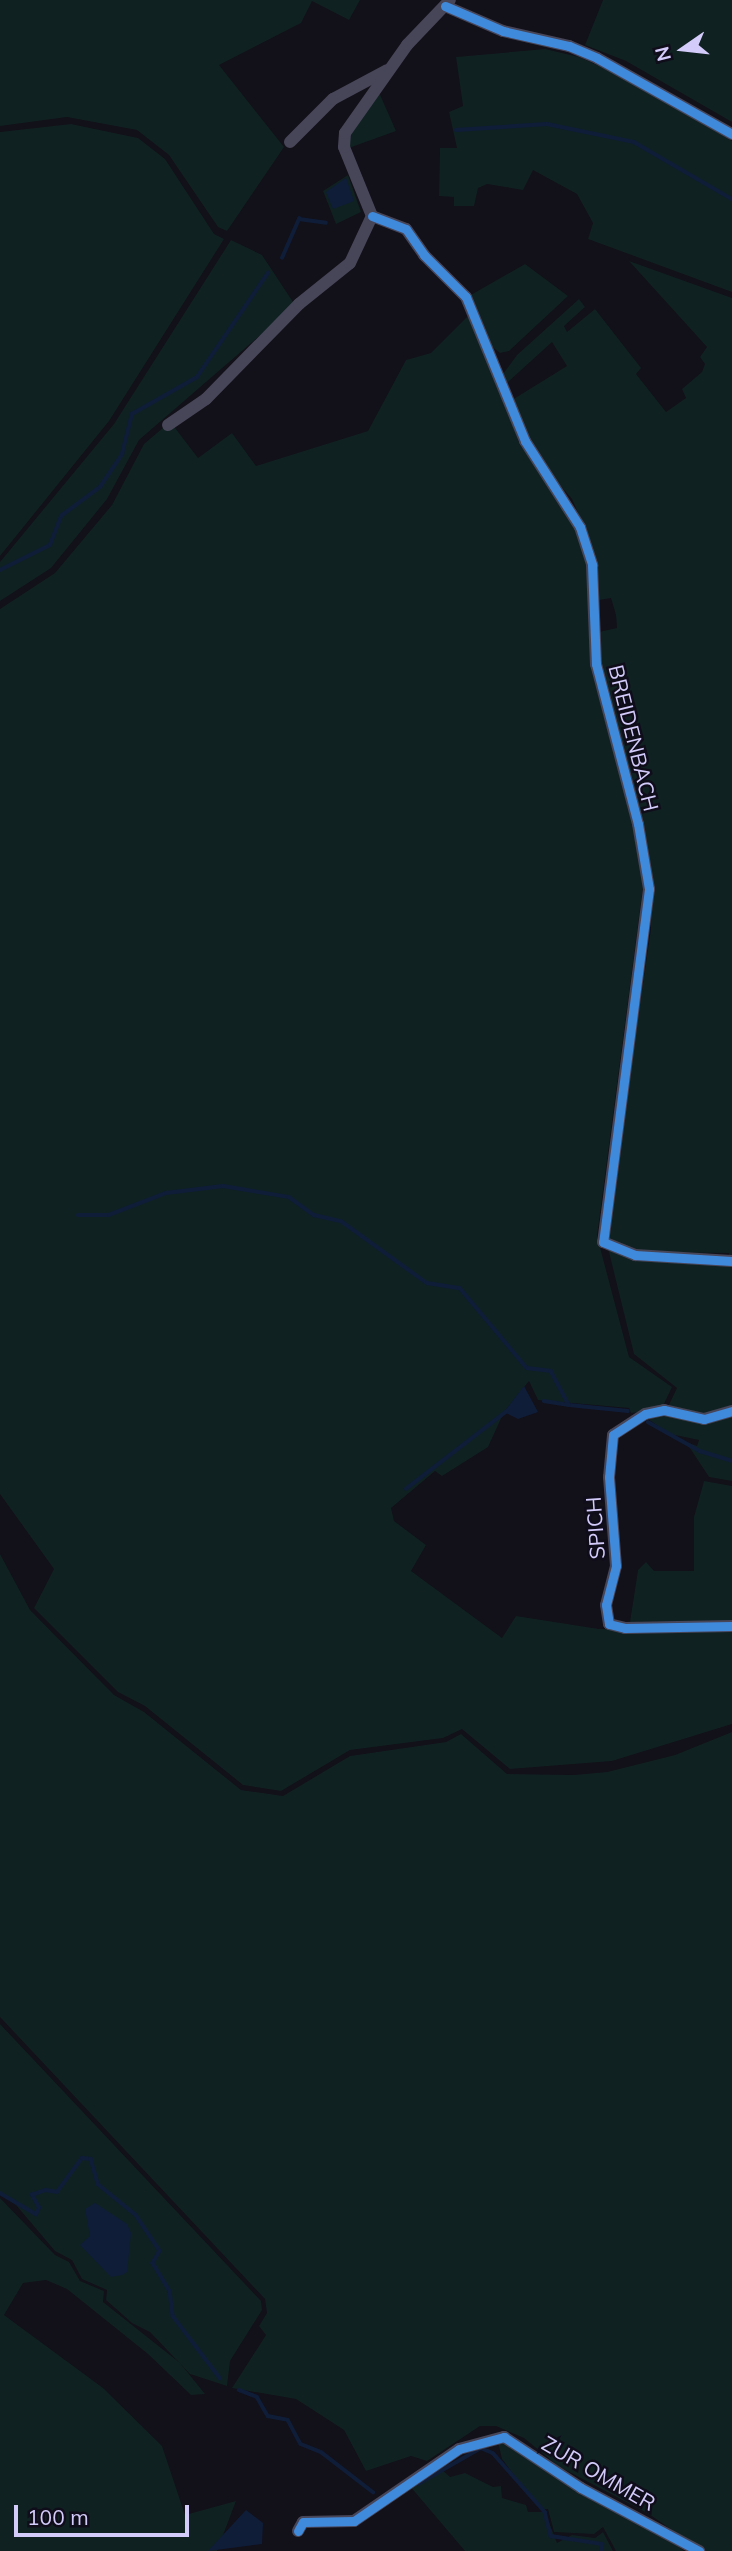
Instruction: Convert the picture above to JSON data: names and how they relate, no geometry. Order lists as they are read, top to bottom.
{
  "streets": {
    "street": ["BREIDENBACH", "SPICH", "ZUR OMMER"]
  },
  "scale_bar": "100 m",
  "north": "left"
}
